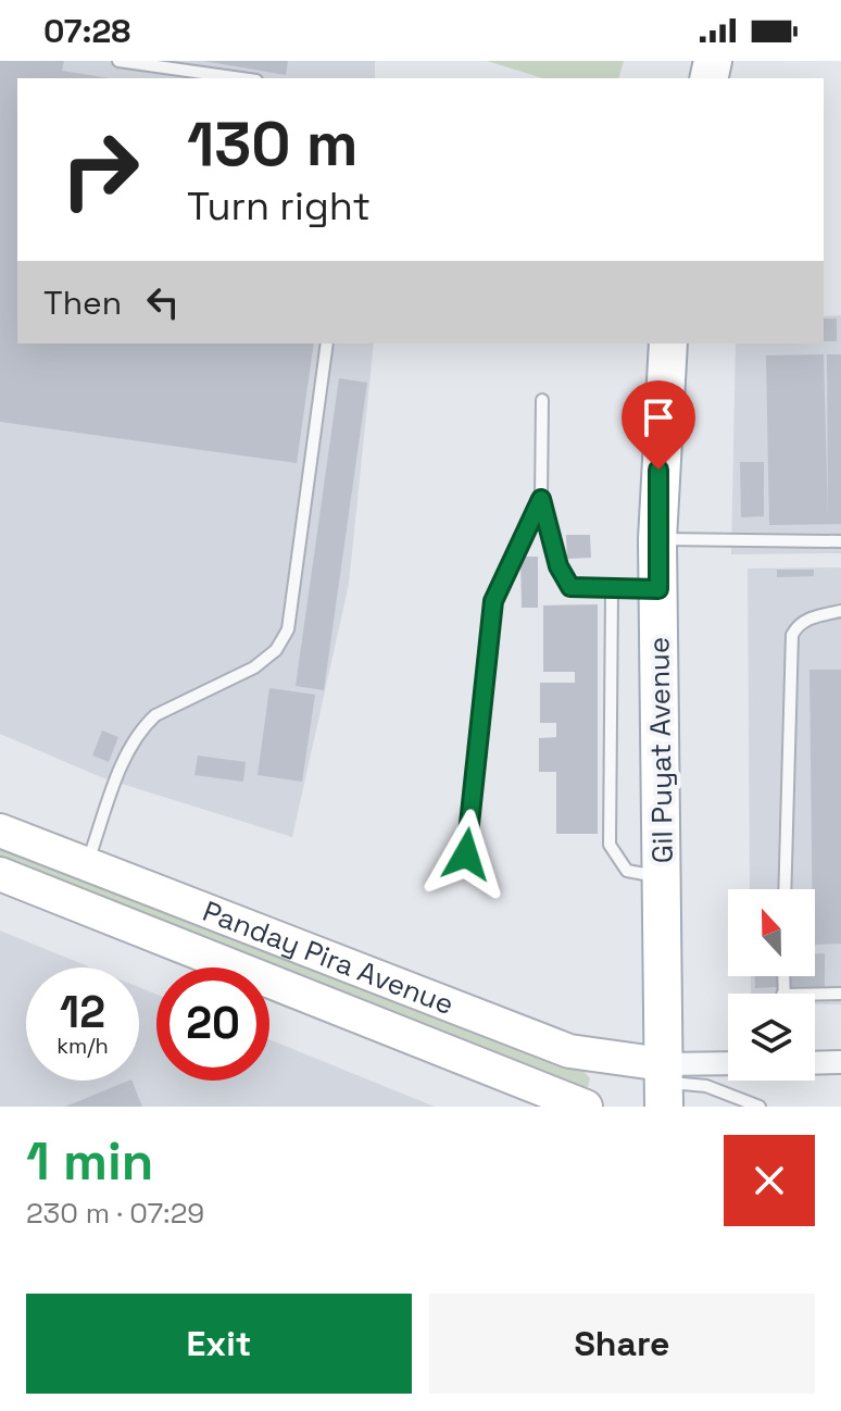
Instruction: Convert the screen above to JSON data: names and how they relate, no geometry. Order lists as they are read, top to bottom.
{
  "streets": {
    "main road": ["Gil Puyat Avenue", "Panday Pira Avenue"]
  },
  "crossings": [
    ["Gil Puyat Avenue", "Panday Pira Avenue"]
  ],
  "north": "top",
  "page": {
    "status": "07:28",
    "turn": ["130 m", "Turn right"],
    "then": "Then",
    "speed": "12 km/h",
    "limit": "20",
    "heading": ["1 min", "230 m · 07:29"],
    "buttons": ["Exit", "Share"]
  }
}
